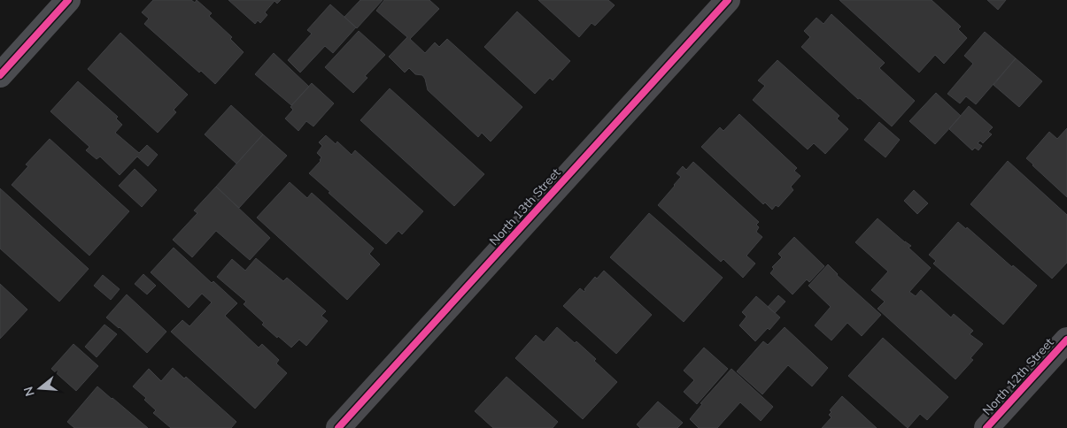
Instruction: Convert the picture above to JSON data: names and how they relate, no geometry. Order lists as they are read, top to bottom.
{
  "streets": {
    "main road": ["North 13th Street", "North 12th Street"]
  },
  "north": "left"
}
